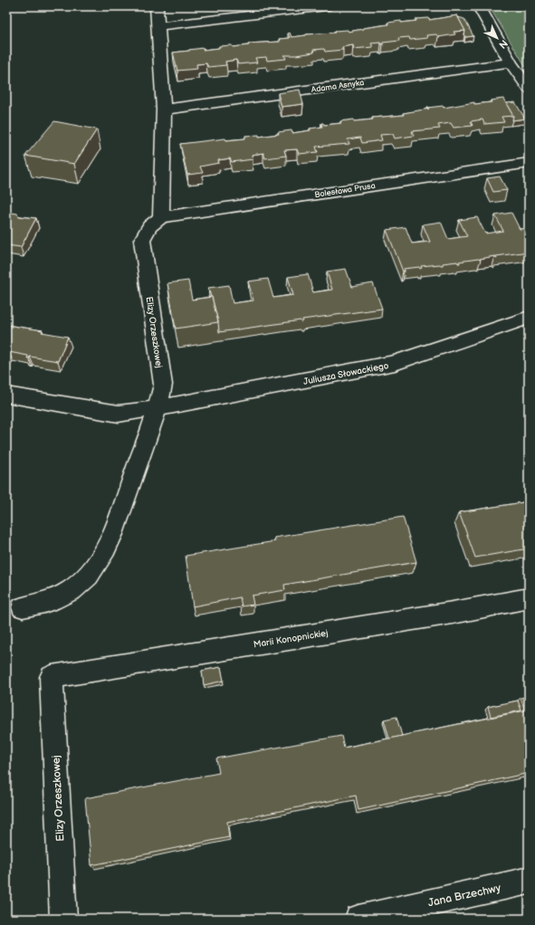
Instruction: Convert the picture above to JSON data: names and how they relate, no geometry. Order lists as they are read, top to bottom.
{
  "streets": {
    "street": [
      "Adama Asnyka",
      "Bolesława Prusa",
      "Elizy Orzeszkowej",
      "Juliusza Słowackiego",
      "Marii Konopnickiej",
      "Jana Brzechwy"
    ]
  },
  "crossings": [
    ["Bolesława Prusa", "Elizy Orzeszkowej"],
    ["Elizy Orzeszkowej", "Juliusza Słowackiego"],
    ["Elizy Orzeszkowej", "Marii Konopnickiej"]
  ],
  "north": "bottom right"
}
